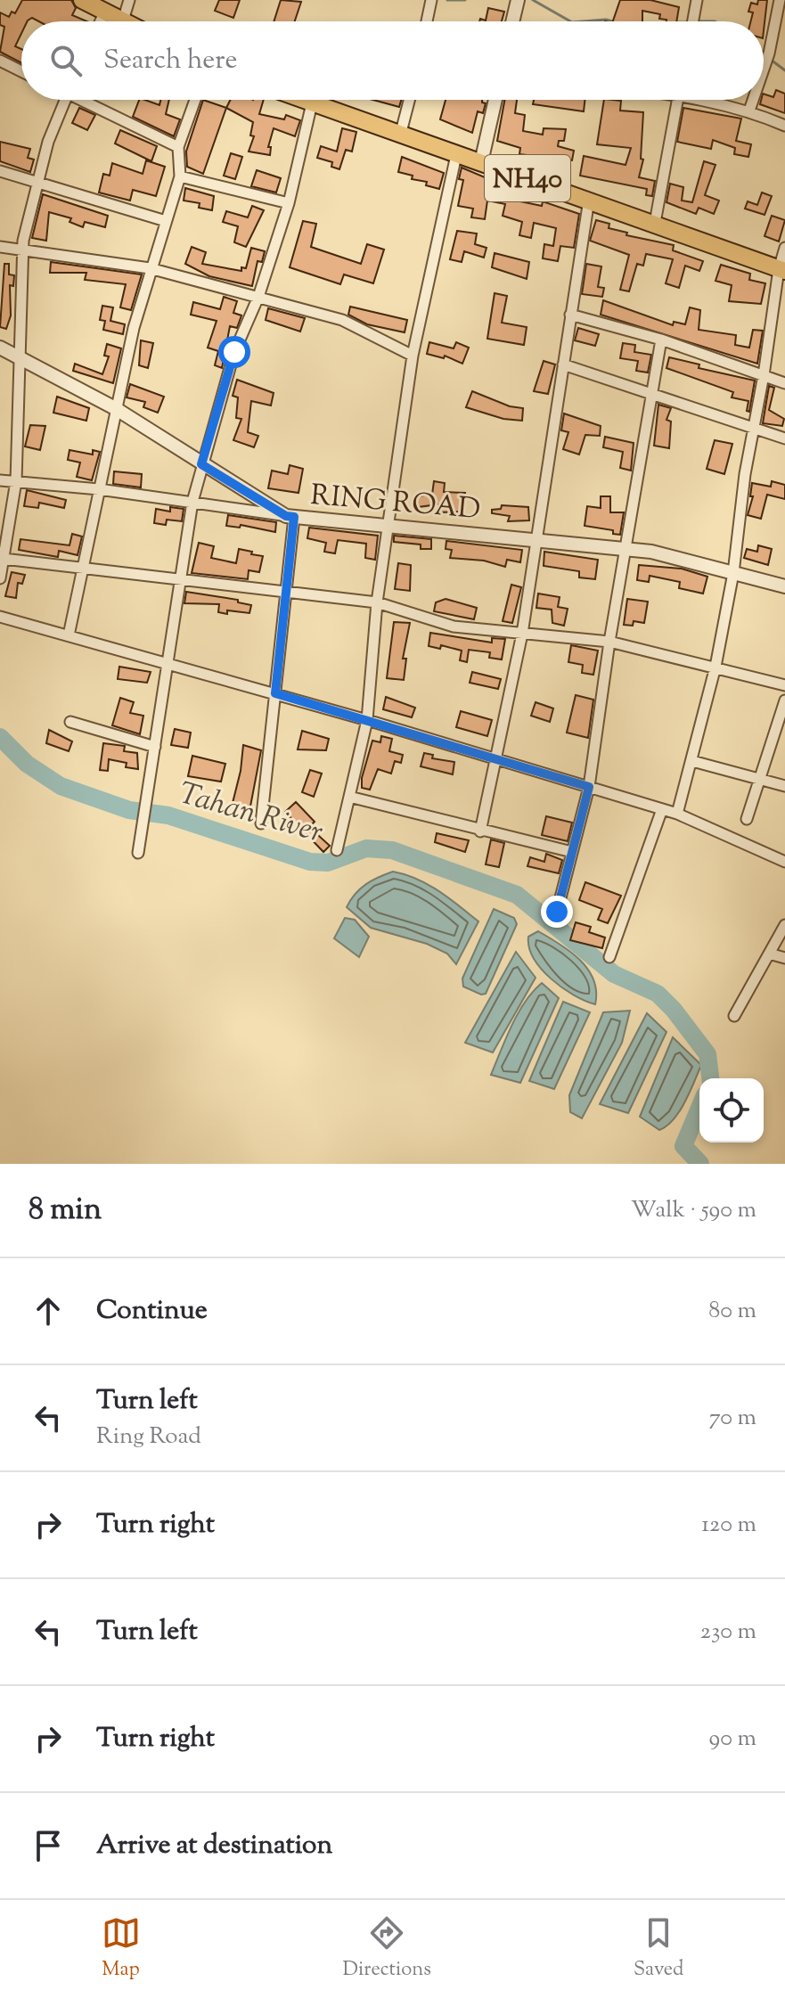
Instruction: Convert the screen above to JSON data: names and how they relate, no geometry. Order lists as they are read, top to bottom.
{
  "streets": {
    "highway": ["NH40"],
    "street": ["RING ROAD"]
  },
  "water": ["Tahan River"],
  "page": {
    "search": "Search here",
    "heading": ["8 min", "Walk · 590 m"],
    "list": [
      ["Continue", "80 m"],
      ["Turn left", "Ring Road", "70 m"],
      ["Turn right", "120 m"],
      ["Turn left", "230 m"],
      ["Turn right", "90 m"],
      "Arrive at destination"
    ],
    "nav": ["Map", "Directions", "Saved"]
  }
}
